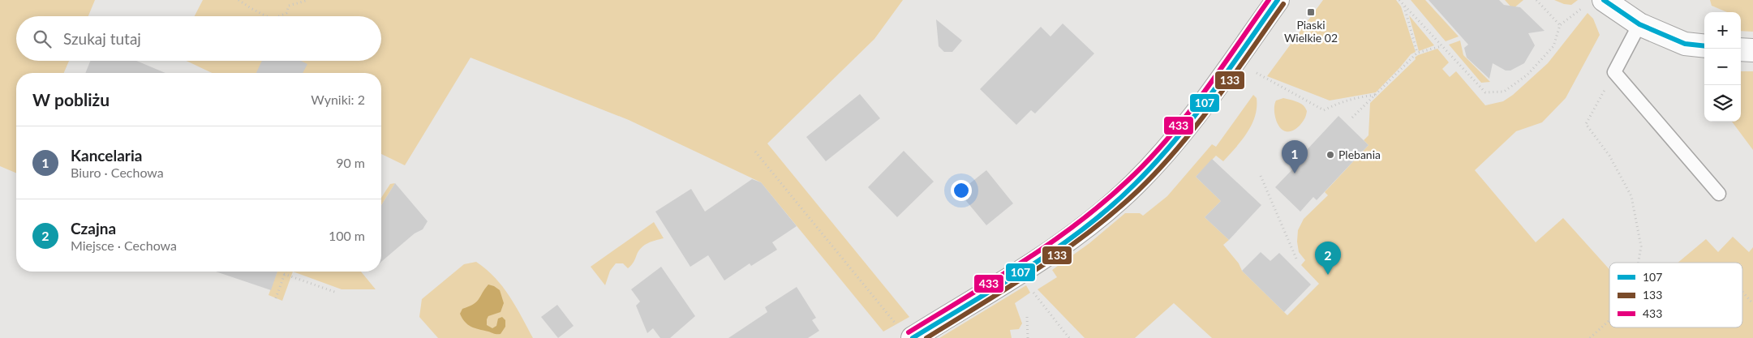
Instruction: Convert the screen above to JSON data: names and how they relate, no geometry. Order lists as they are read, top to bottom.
{
  "places": {
    "transit": ["Piaski Wielkie 02"],
    "other": ["Plebania"]
  },
  "lines": ["transit line 107", "transit line 433", "transit line 133"],
  "legend": ["107", "133", "433"],
  "page": {
    "map_buttons": ["+", "−"],
    "search": "Szukaj tutaj",
    "heading": ["W pobliżu", "Wyniki: 2"],
    "list": [
      {
        "mark": "1",
        "name": "Kancelaria",
        "note": "Biuro · Cechowa",
        "value": "90 m"
      },
      {
        "mark": "2",
        "name": "Czajna",
        "note": "Miejsce · Cechowa",
        "value": "100 m"
      }
    ],
    "pins": ["1", "2"]
  }
}
